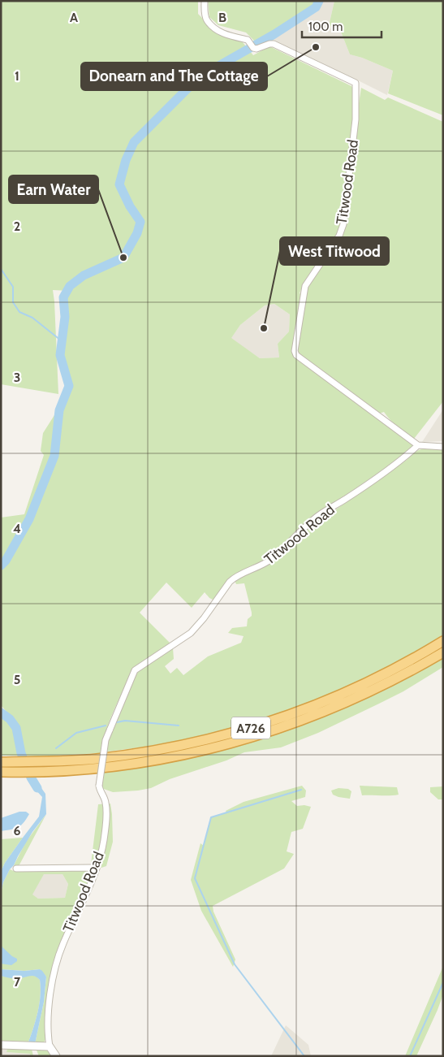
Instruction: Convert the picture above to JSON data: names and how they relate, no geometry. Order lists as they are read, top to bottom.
{
  "streets": {
    "highway": ["A726"],
    "street": ["Titwood Road"]
  },
  "places": ["Donearn and The Cottage", "Earn Water", "West Titwood"],
  "scale_bar": "100 m",
  "grid": {
    "columns": ["A", "B"],
    "rows": [
      "1",
      "2",
      "3",
      "4",
      "5",
      "6",
      "7"
    ]
  }
}
